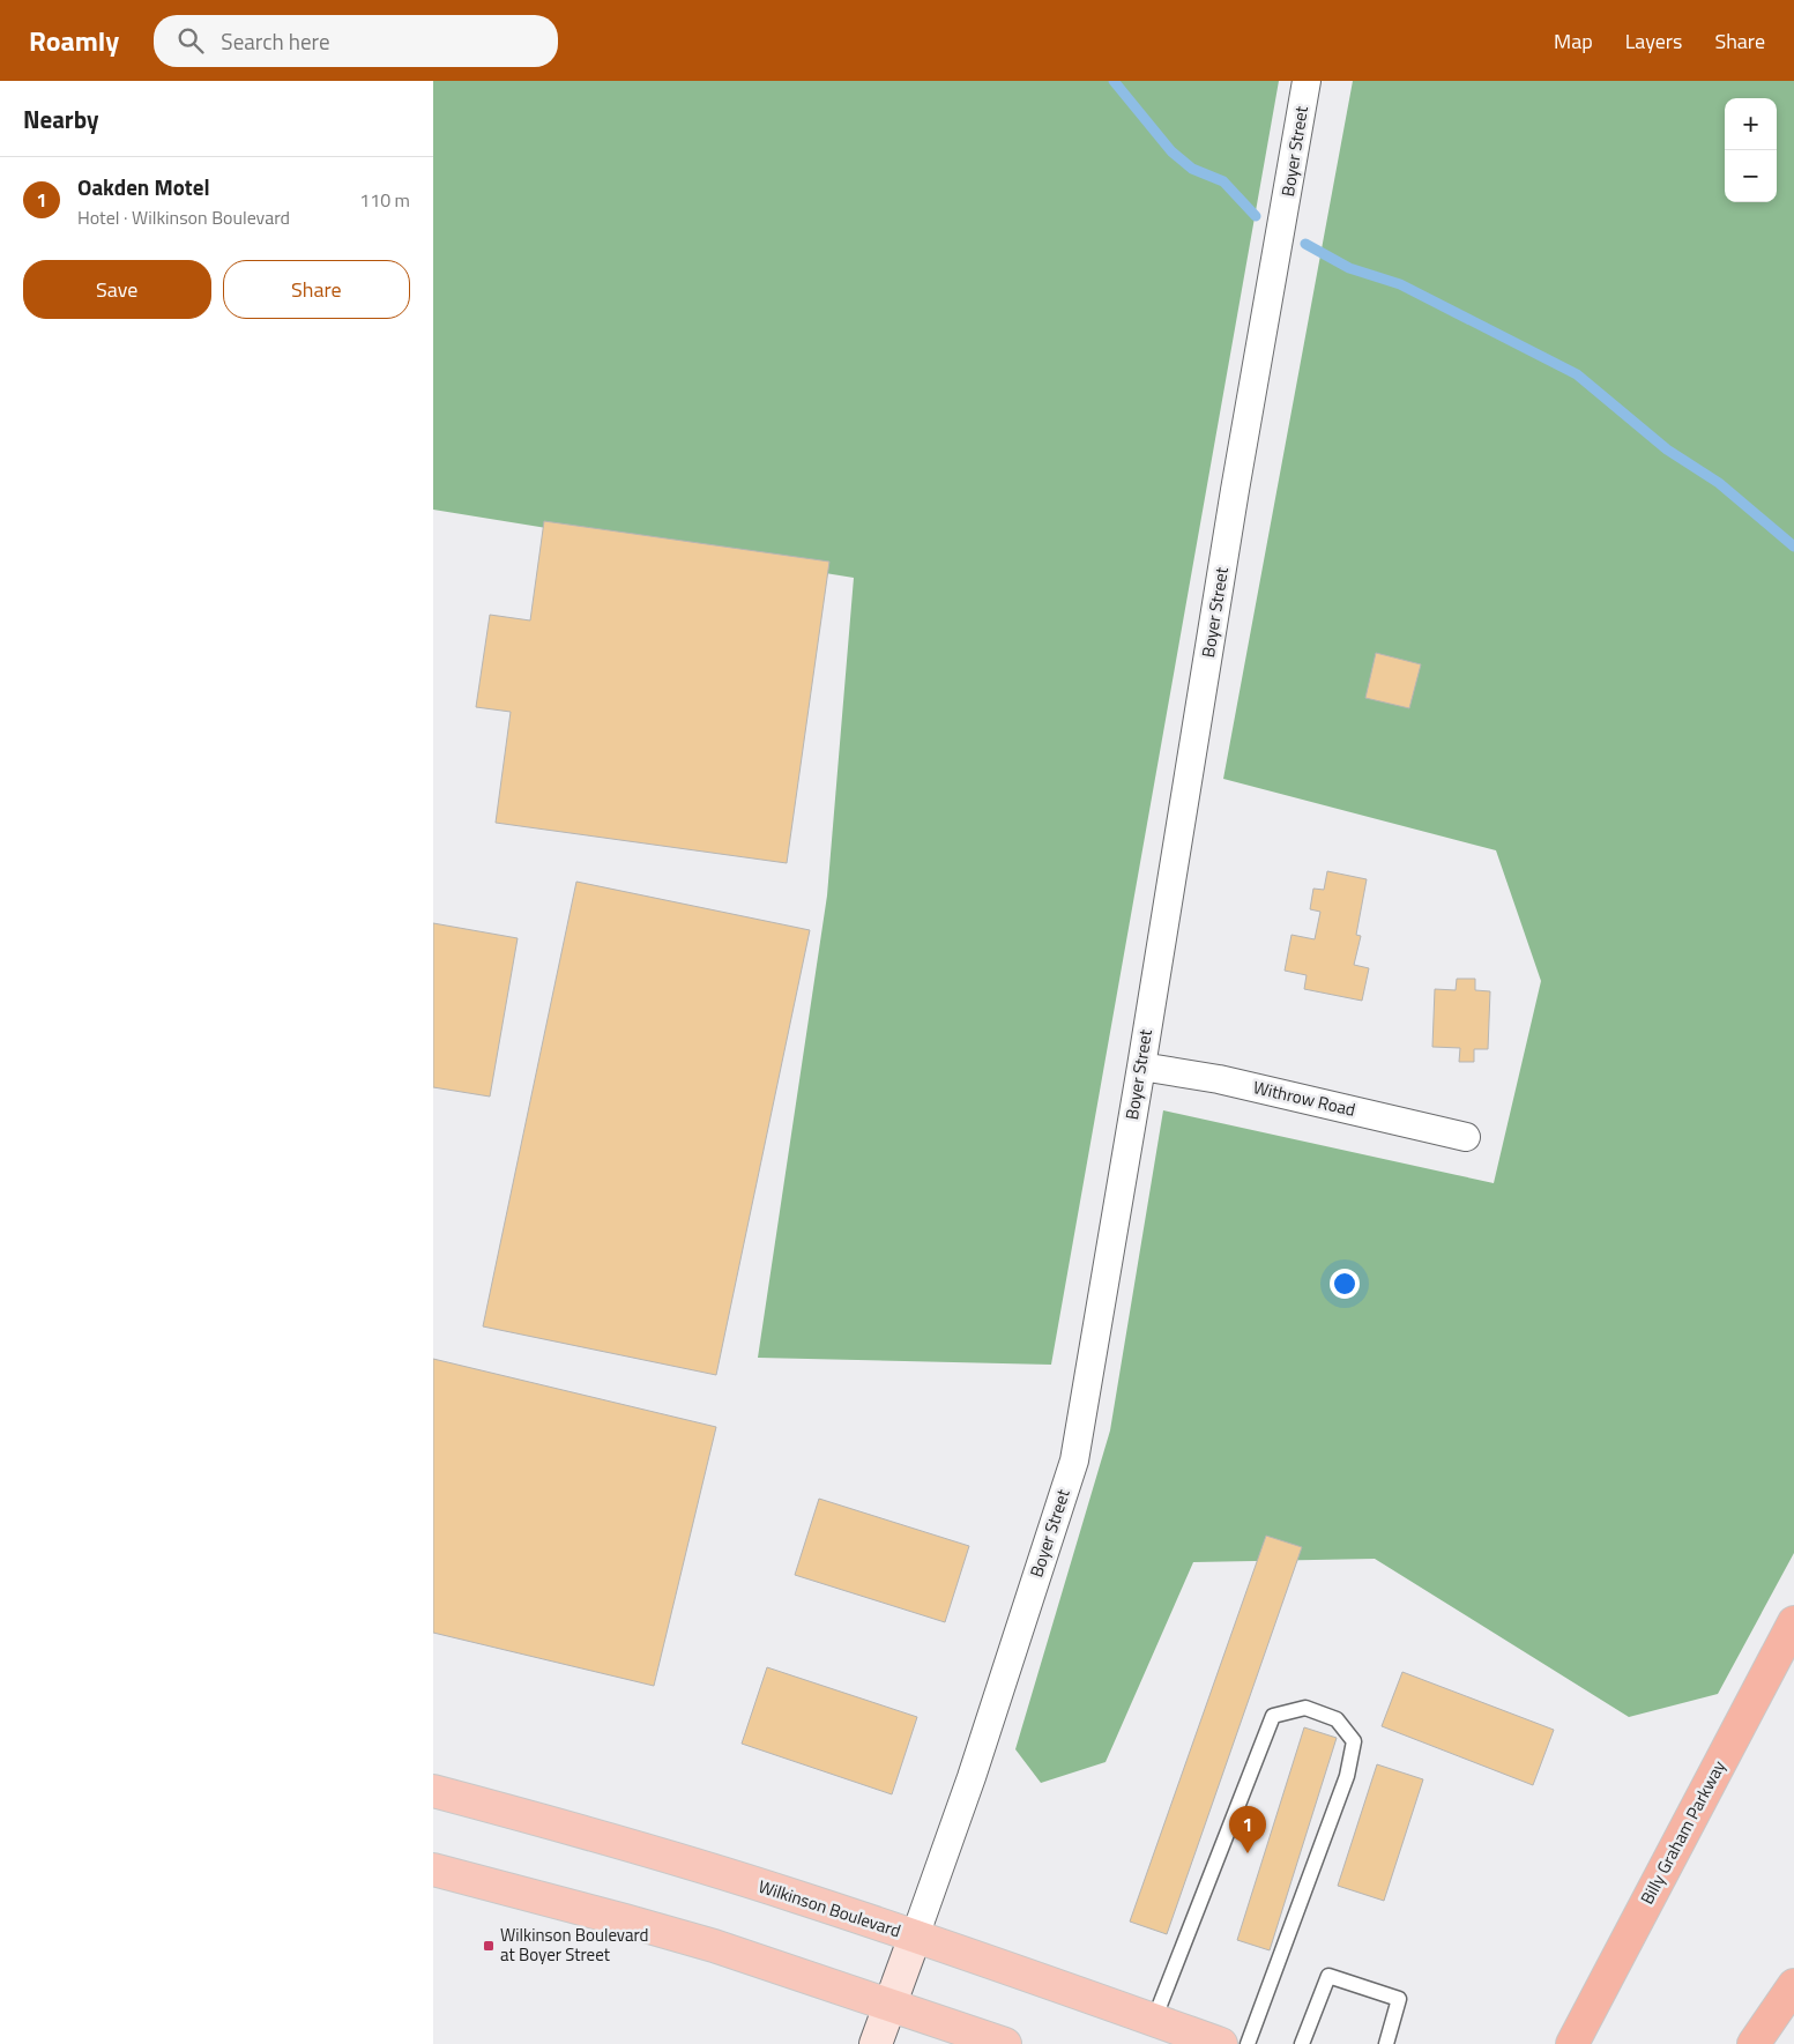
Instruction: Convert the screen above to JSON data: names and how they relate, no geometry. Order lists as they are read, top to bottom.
{
  "streets": {
    "highway": ["Billy Graham Parkway"],
    "main road": ["Boyer Street", "Wilkinson Boulevard"],
    "street": ["Withrow Road"]
  },
  "crossings": [
    ["Boyer Street", "Withrow Road"],
    ["Boyer Street", "Wilkinson Boulevard"]
  ],
  "places": {
    "transit": ["Wilkinson Boulevard at Boyer Street"]
  },
  "page": {
    "header": "Roamly",
    "search": "Search here",
    "nav": ["Map", "Layers", "Share"],
    "heading": "Nearby",
    "map_buttons": ["+", "−"],
    "list": [
      {
        "mark": "1",
        "name": "Oakden Motel",
        "note": "Hotel · Wilkinson Boulevard",
        "value": "110 m"
      }
    ],
    "buttons": ["Save", "Share"],
    "pins": "1"
  }
}
